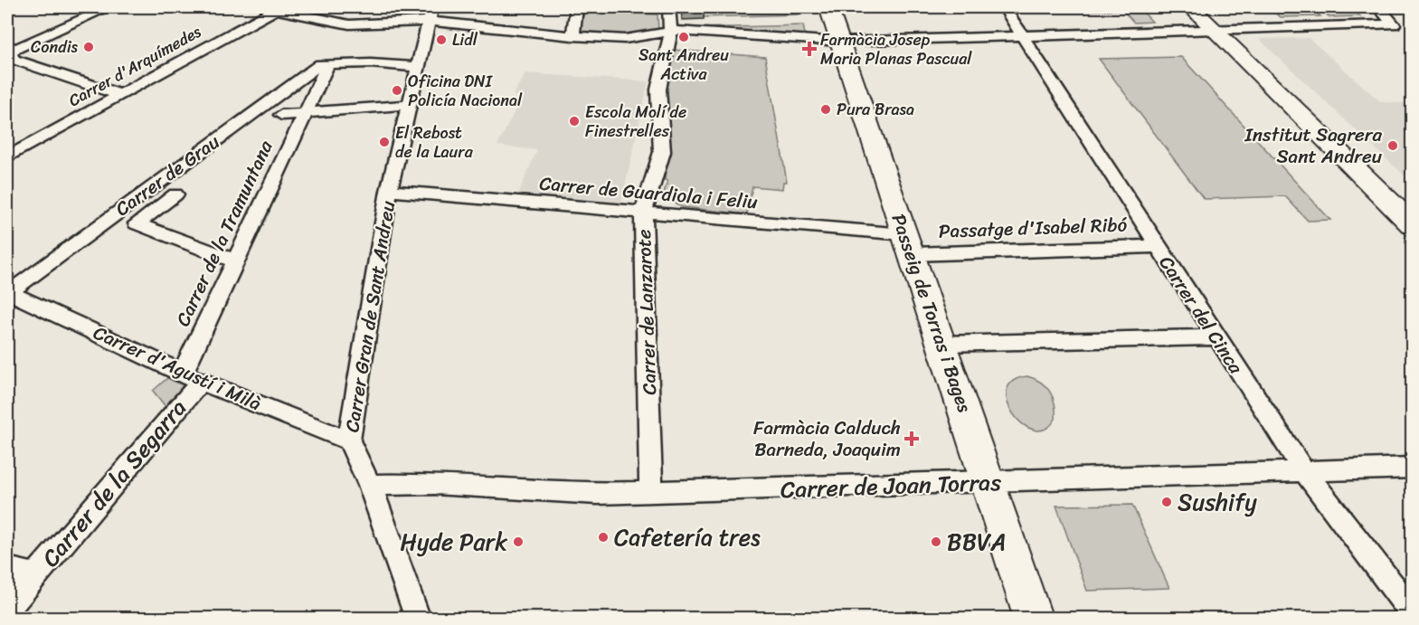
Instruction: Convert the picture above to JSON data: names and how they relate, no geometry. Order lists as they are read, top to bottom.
{
  "streets": {
    "street": [
      "Carrer d'Arquímedes",
      "Carrer de Grau",
      "Carrer de Guardiola i Feliu",
      "Passatge d'Isabel Ribó",
      "Carrer de la Tramuntana",
      "Carrer de Lanzarote",
      "Passeig de Torras i Bages",
      "Carrer del Cinca",
      "Carrer Gran de Sant Andreu",
      "Carrer d'Agustí i Milà",
      "Carrer de la Segarra",
      "Carrer de Joan Torras"
    ]
  },
  "crossings": [
    ["Carrer de Grau", "Carrer Gran de Sant Andreu"],
    ["Carrer de Grau", "Carrer d'Agustí i Milà"],
    ["Carrer de Guardiola i Feliu", "Passatge d'Isabel Ribó"],
    ["Carrer de Guardiola i Feliu", "Carrer de Lanzarote"],
    ["Carrer de Guardiola i Feliu", "Passeig de Torras i Bages"],
    ["Carrer de Guardiola i Feliu", "Carrer Gran de Sant Andreu"],
    ["Passatge d'Isabel Ribó", "Passeig de Torras i Bages"],
    ["Passatge d'Isabel Ribó", "Carrer del Cinca"],
    ["Carrer de la Tramuntana", "Carrer d'Agustí i Milà"],
    ["Carrer de la Tramuntana", "Carrer de la Segarra"],
    ["Carrer de Lanzarote", "Carrer de Joan Torras"],
    ["Passeig de Torras i Bages", "Carrer de Joan Torras"],
    ["Carrer del Cinca", "Carrer de Joan Torras"],
    ["Carrer Gran de Sant Andreu", "Carrer d'Agustí i Milà"],
    ["Carrer Gran de Sant Andreu", "Carrer de Joan Torras"],
    ["Carrer d'Agustí i Milà", "Carrer de la Segarra"]
  ],
  "places": {
    "other": [
      "Sant Andreu Activa",
      "Lidl",
      "Condis",
      "Oficina DNI Policía Nacional",
      "Pura Brasa",
      "Escola Molí de Finestrelles",
      "El Rebost de la Laura",
      "Institut Sagrera Sant Andreu",
      "Sushify",
      "Cafetería tres",
      "Hyde Park",
      "BBVA"
    ],
    "health": ["Farmàcia Josep Maria Planas Pascual", "Farmàcia Calduch Barneda, Joaquim"]
  }
}
